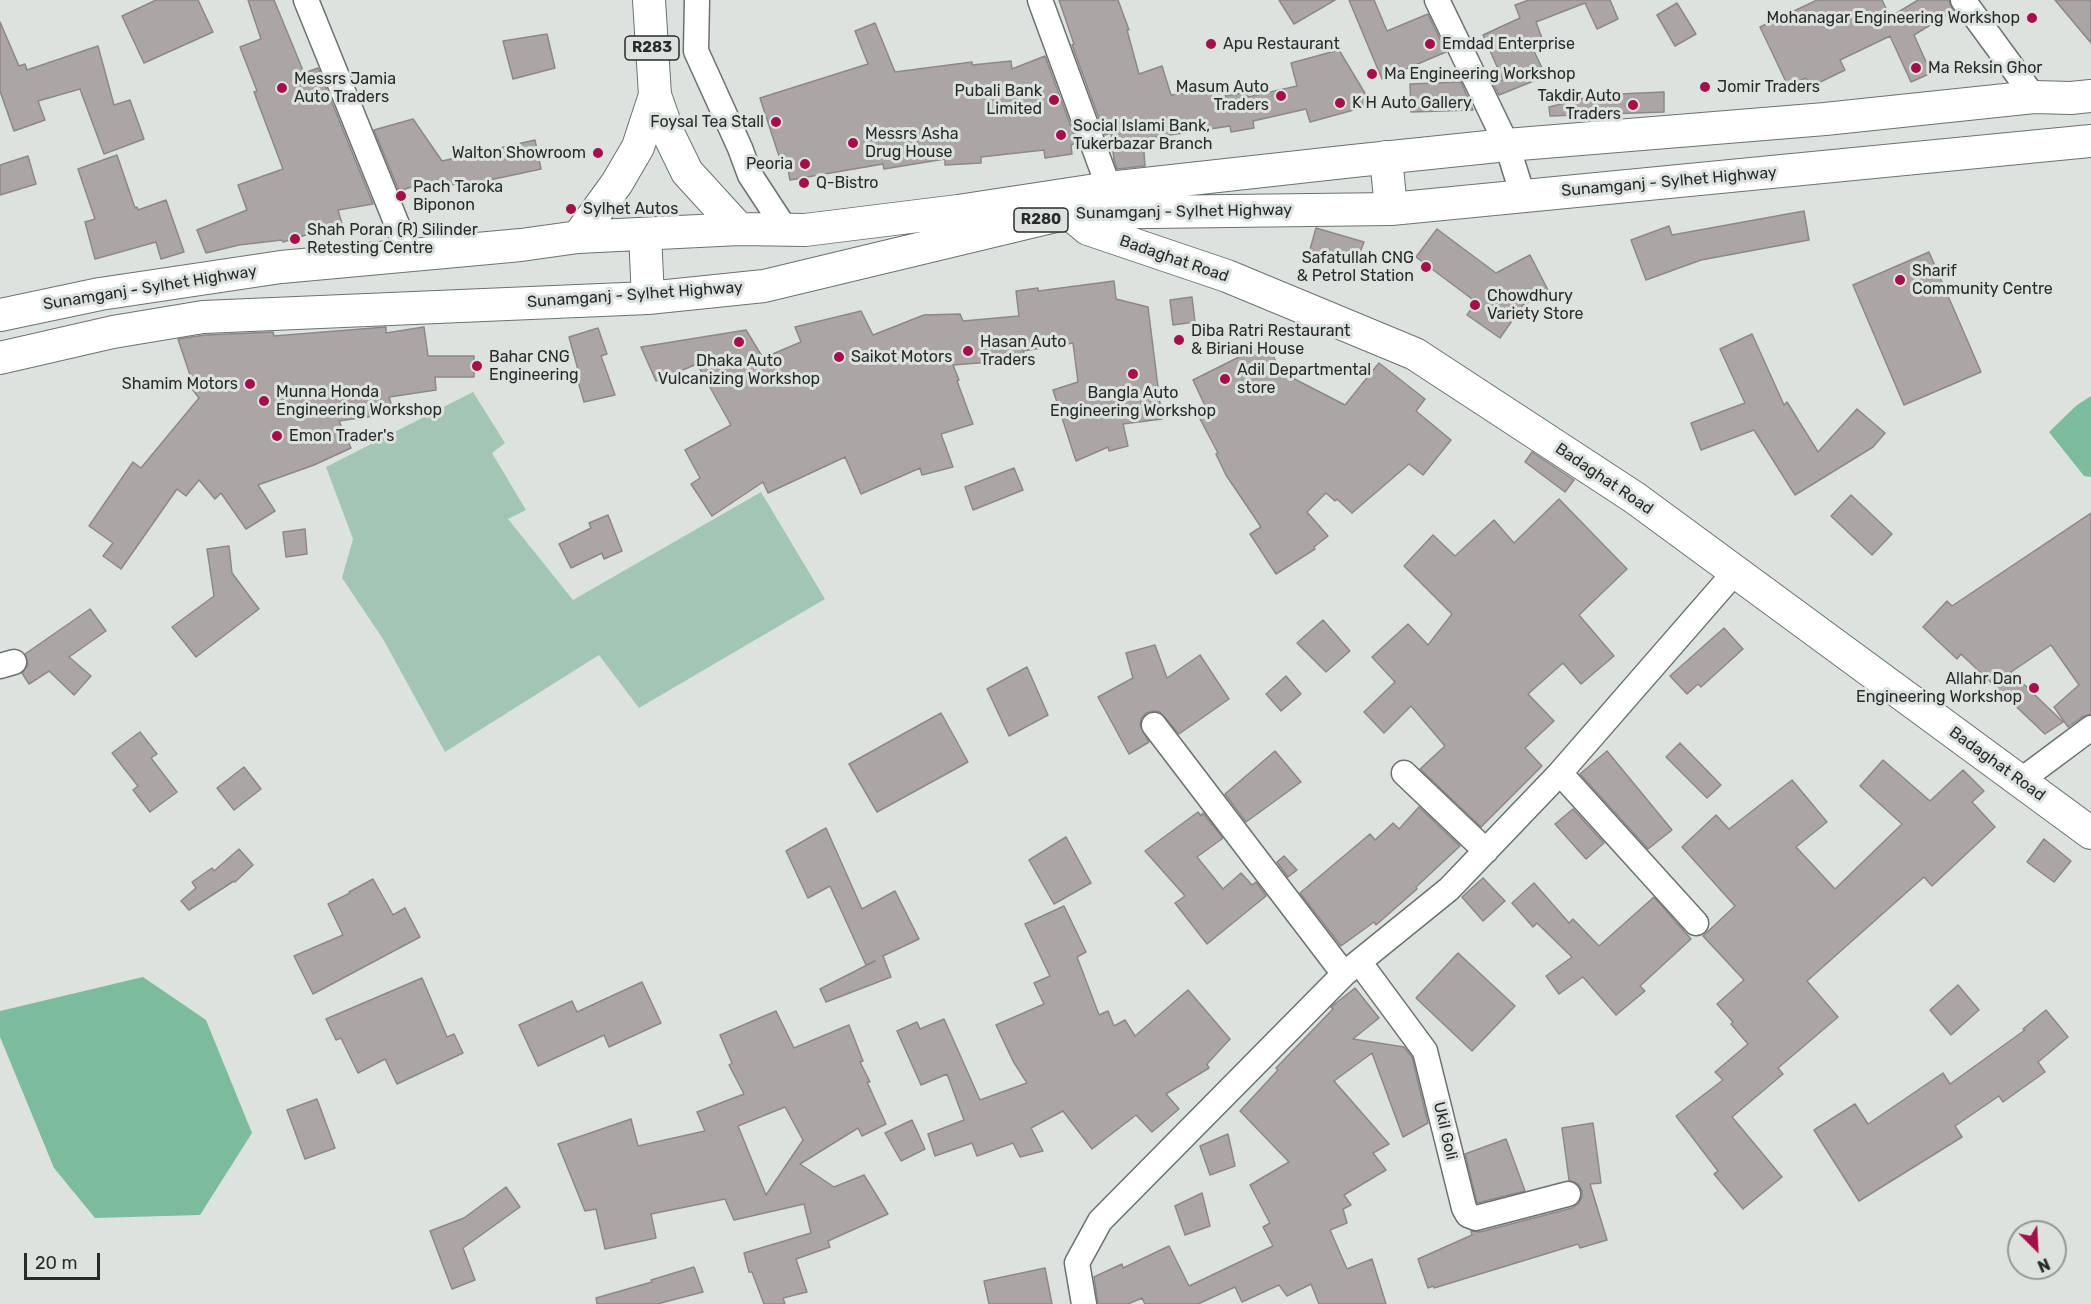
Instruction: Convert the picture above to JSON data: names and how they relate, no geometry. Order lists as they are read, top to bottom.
{
  "streets": {
    "main road": [
      "R283",
      "Sunamganj - Sylhet Highway",
      "R280",
      "Badaghat Road"
    ],
    "street": ["Ukil Goli"]
  },
  "crossings": [
    ["Sunamganj - Sylhet Highway", "Badaghat Road"]
  ],
  "places": [
    "Mohanagar Engineering Workshop",
    "Apu Restaurant",
    "Emdad Enterprise",
    "Ma Reksin Ghor",
    "Ma Engineering Workshop",
    "Jomir Traders",
    "Messrs Jamia Auto Traders",
    "Masum Auto Traders",
    "Pubali Bank Limited",
    "K H Auto Gallery",
    "Takdir Auto Traders",
    "Foysal Tea Stall",
    "Social Islami Bank, Tukerbazar Branch",
    "Messrs Asha Drug House",
    "Walton Showroom",
    "Peoria",
    "Q-Bistro",
    "Pach Taroka Biponon",
    "Sylhet Autos",
    "Shah Poran (R) Silinder Retesting Centre",
    "Safatullah CNG & Petrol Station",
    "Sharif Community Centre",
    "Chowdhury Variety Store",
    "Diba Ratri Restaurant & Biriani House",
    "Dhaka Auto Vulcanizing Workshop",
    "Hasan Auto Traders",
    "Saikot Motors",
    "Bahar CNG Engineering",
    "Bangla Auto Engineering Workshop",
    "Adil Departmental store",
    "Shamim Motors",
    "Munna Honda Engineering Workshop",
    "Emon Trader's",
    "Allahr Dan Engineering Workshop"
  ],
  "scale_bar": "20 m",
  "north": "bottom right"
}
